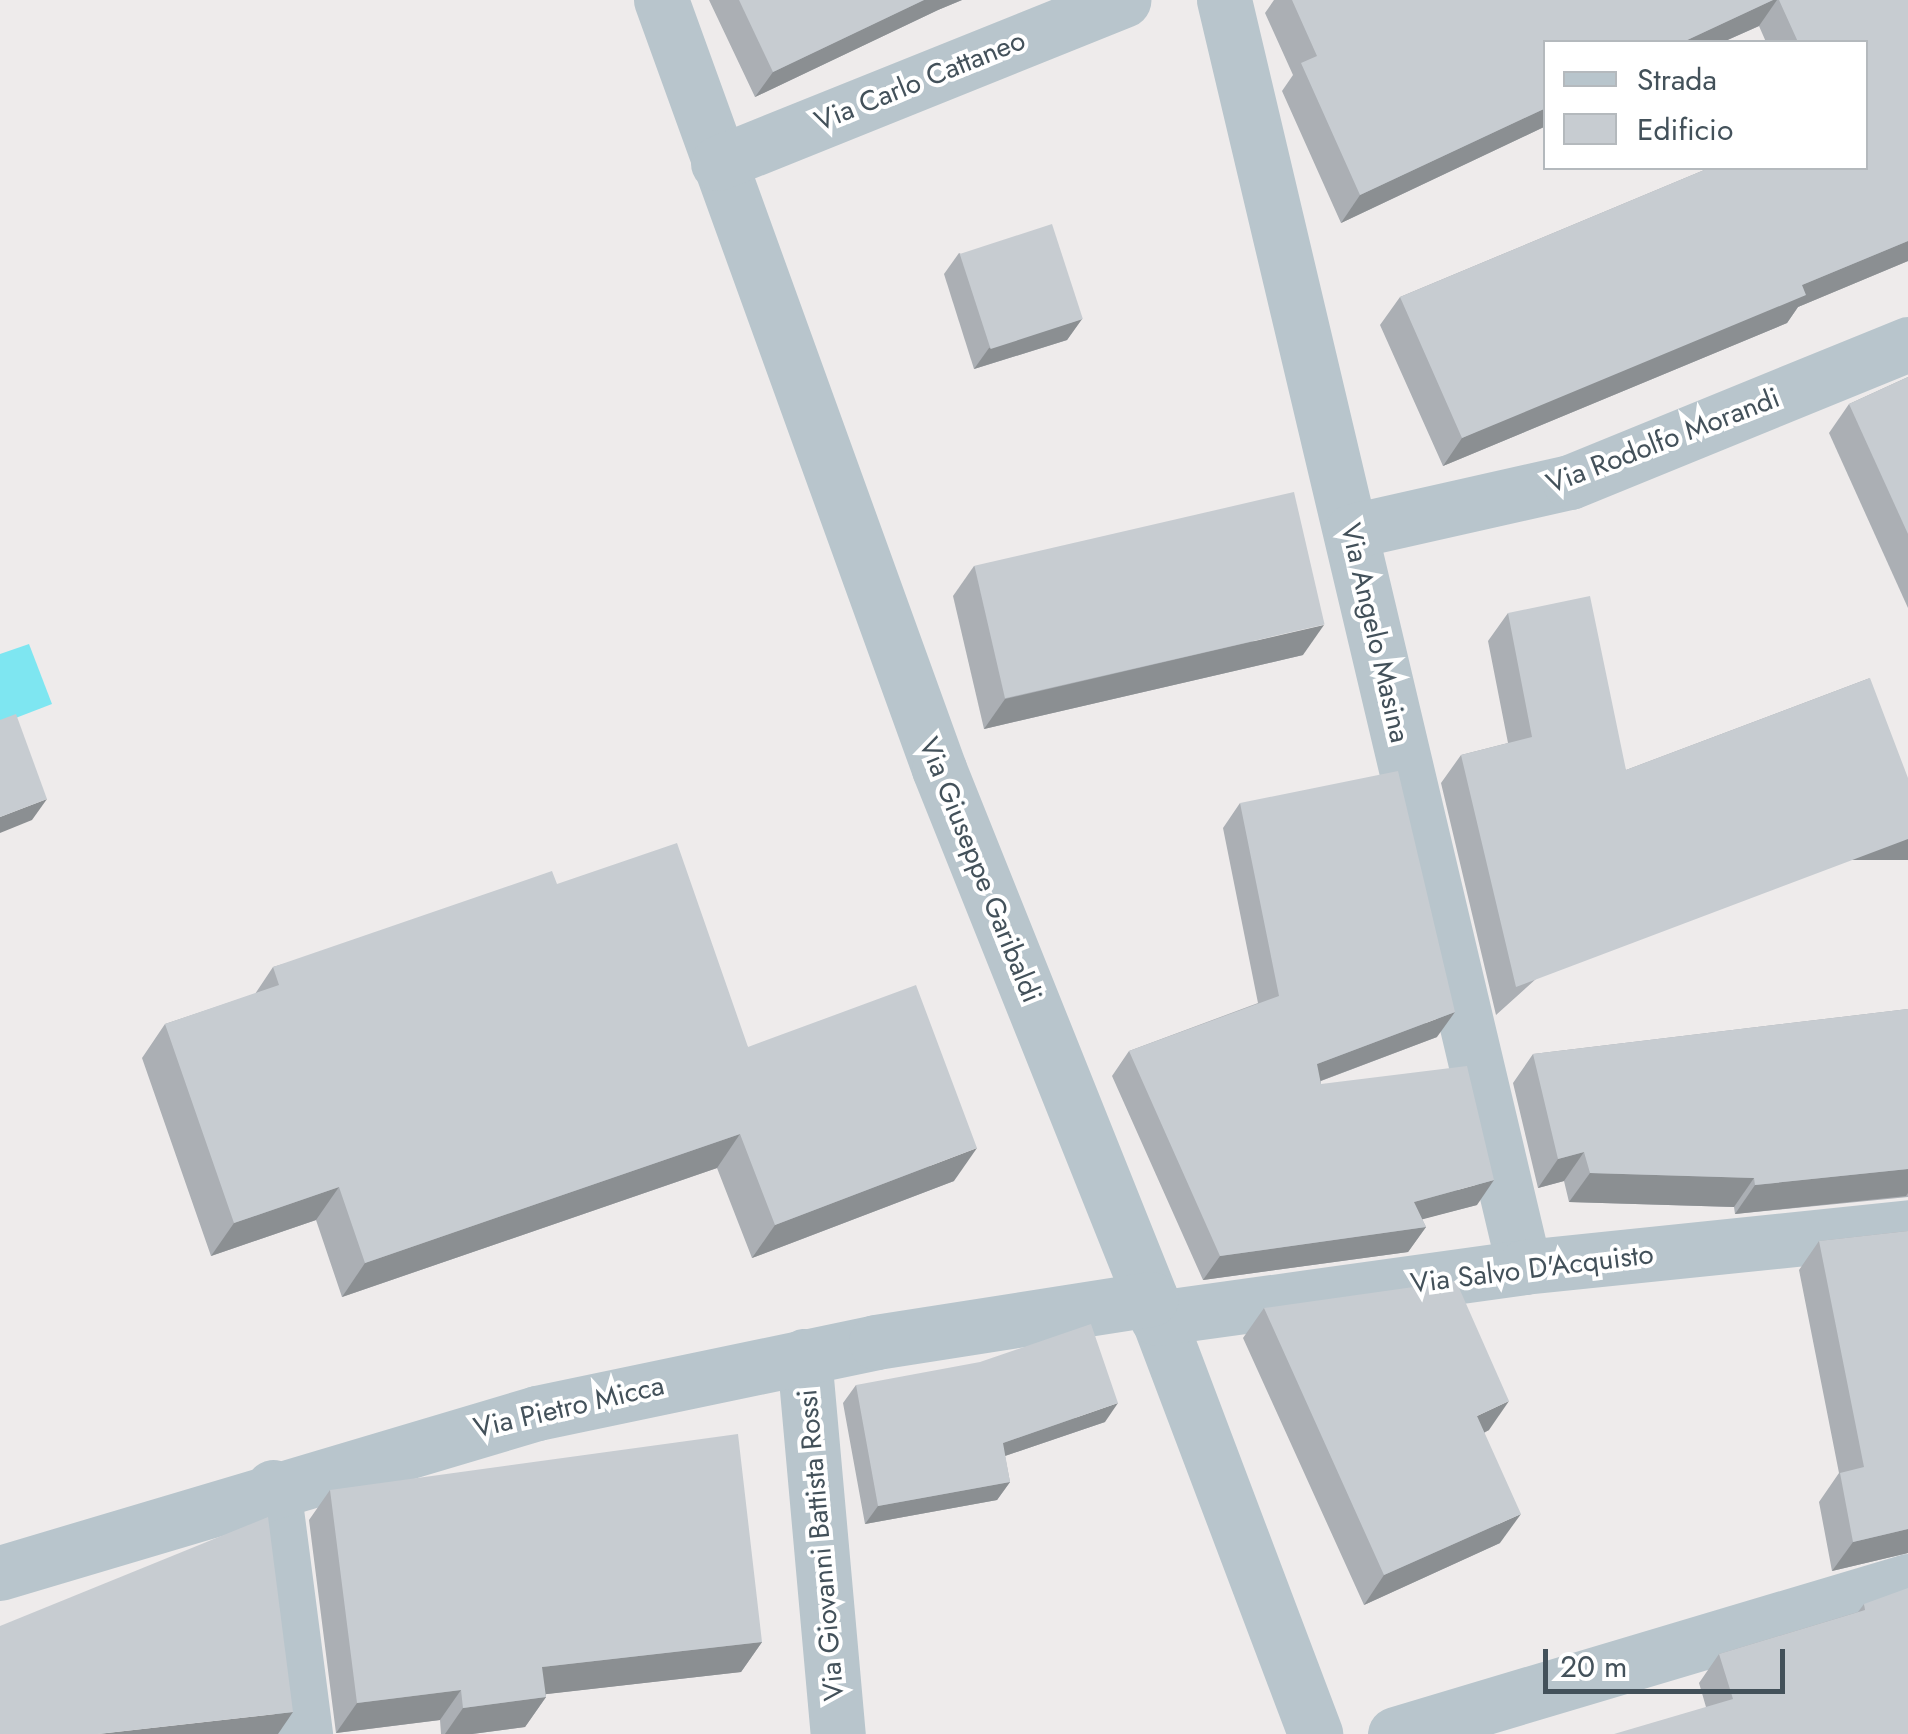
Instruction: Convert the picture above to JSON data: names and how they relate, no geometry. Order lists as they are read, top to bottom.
{
  "streets": {
    "street": [
      "Via Carlo Cattaneo",
      "Via Rodolfo Morandi",
      "Via Angelo Masina",
      "Via Giuseppe Garibaldi",
      "Via Salvo D'Acquisto",
      "Via Pietro Micca",
      "Via Giovanni Battista Rossi"
    ]
  },
  "crossings": [
    ["Via Carlo Cattaneo", "Via Giuseppe Garibaldi"],
    ["Via Rodolfo Morandi", "Via Angelo Masina"],
    ["Via Angelo Masina", "Via Salvo D'Acquisto"],
    ["Via Giuseppe Garibaldi", "Via Salvo D'Acquisto"],
    ["Via Giuseppe Garibaldi", "Via Pietro Micca"],
    ["Via Salvo D'Acquisto", "Via Pietro Micca"],
    ["Via Pietro Micca", "Via Giovanni Battista Rossi"]
  ],
  "legend": ["Strada", "Edificio"],
  "scale_bar": "20 m"
}
